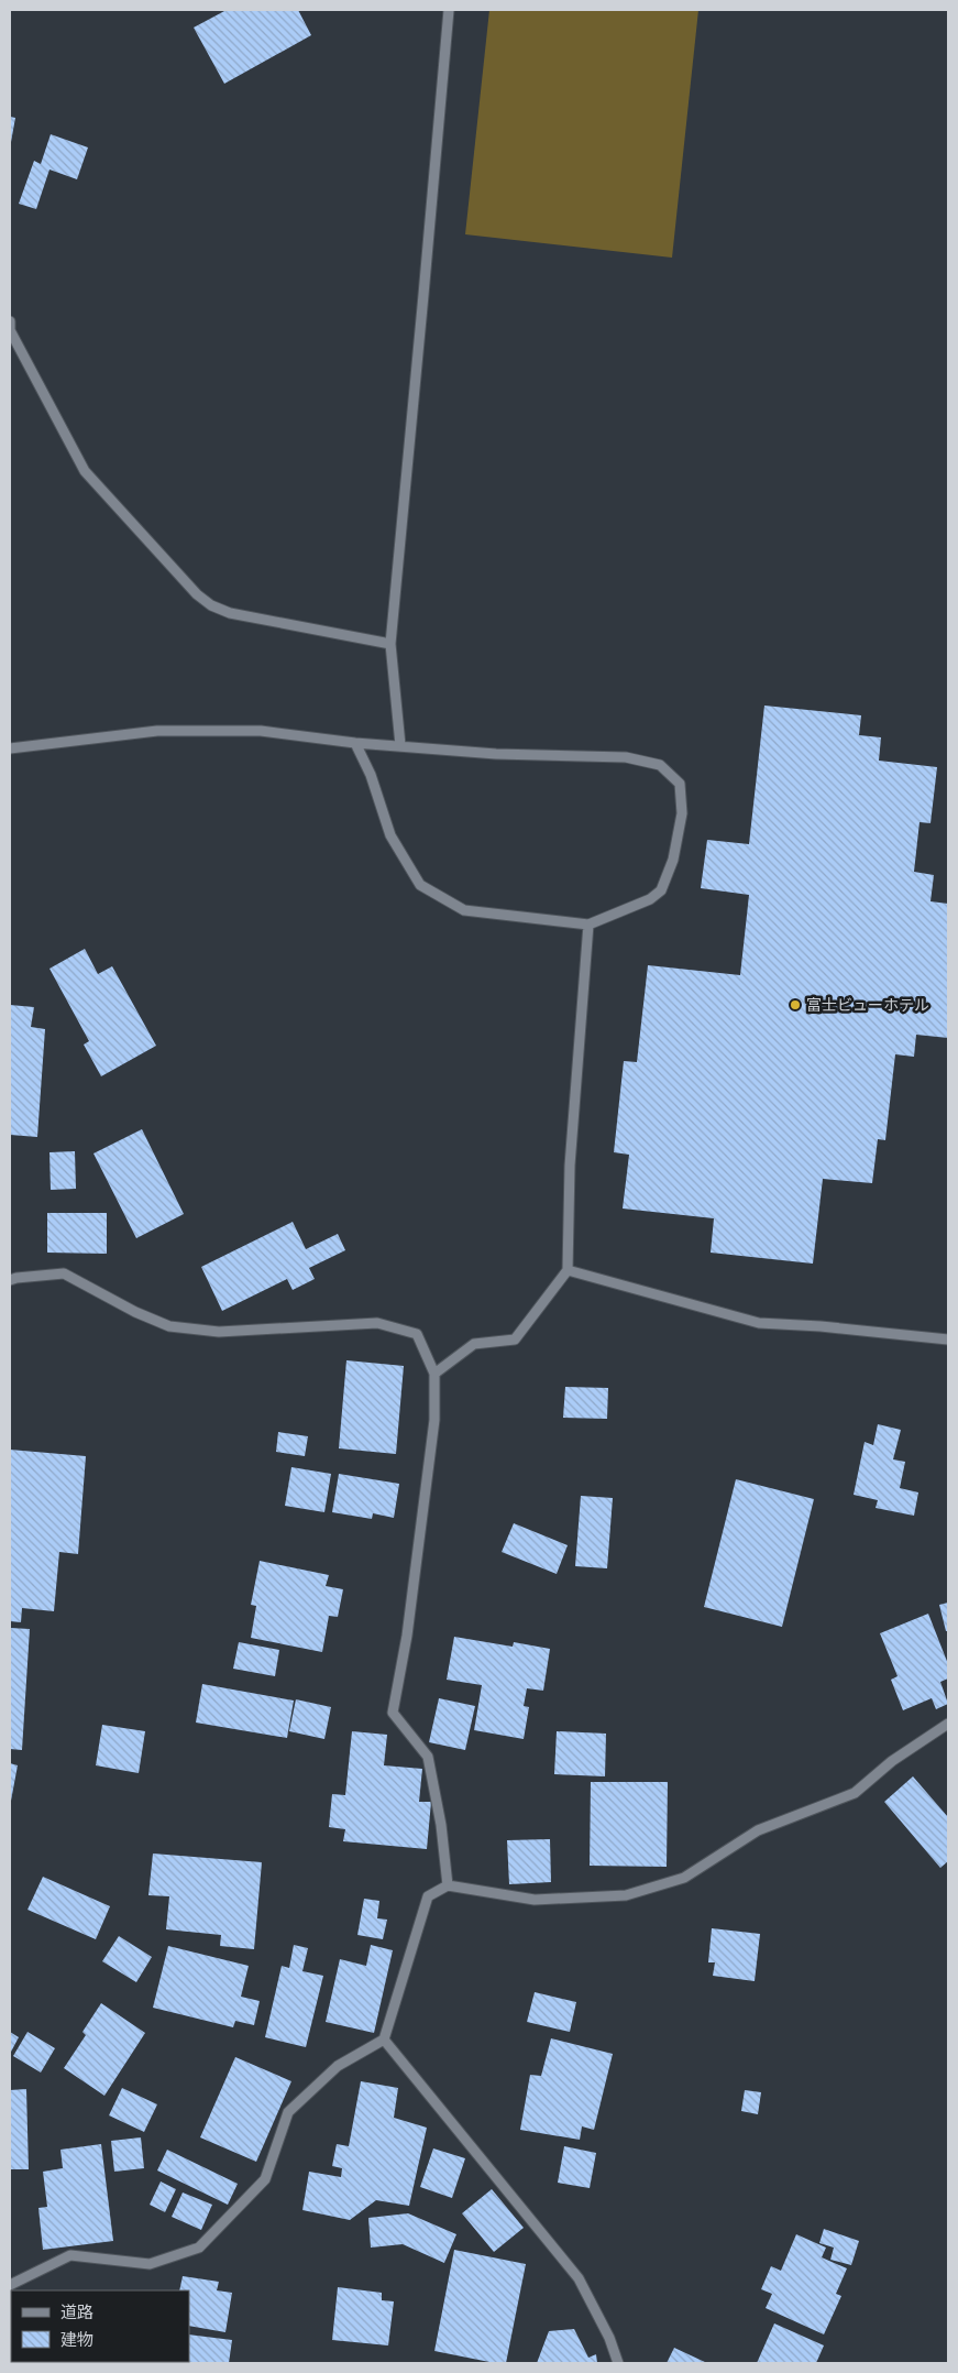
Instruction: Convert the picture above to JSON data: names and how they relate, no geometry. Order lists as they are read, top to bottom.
{
  "places": ["富士ビューホテル"],
  "legend": ["道路", "建物"]
}
